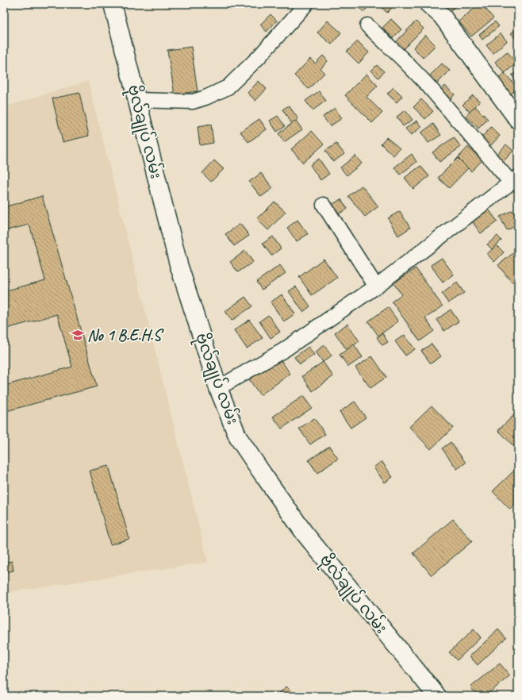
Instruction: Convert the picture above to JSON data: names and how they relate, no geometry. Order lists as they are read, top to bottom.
{
  "streets": {
    "main road": ["ဗိုလ်ချုပ် လမ်း"]
  },
  "places": {
    "school or university": ["No 1 B.E.H.S"]
  }
}
